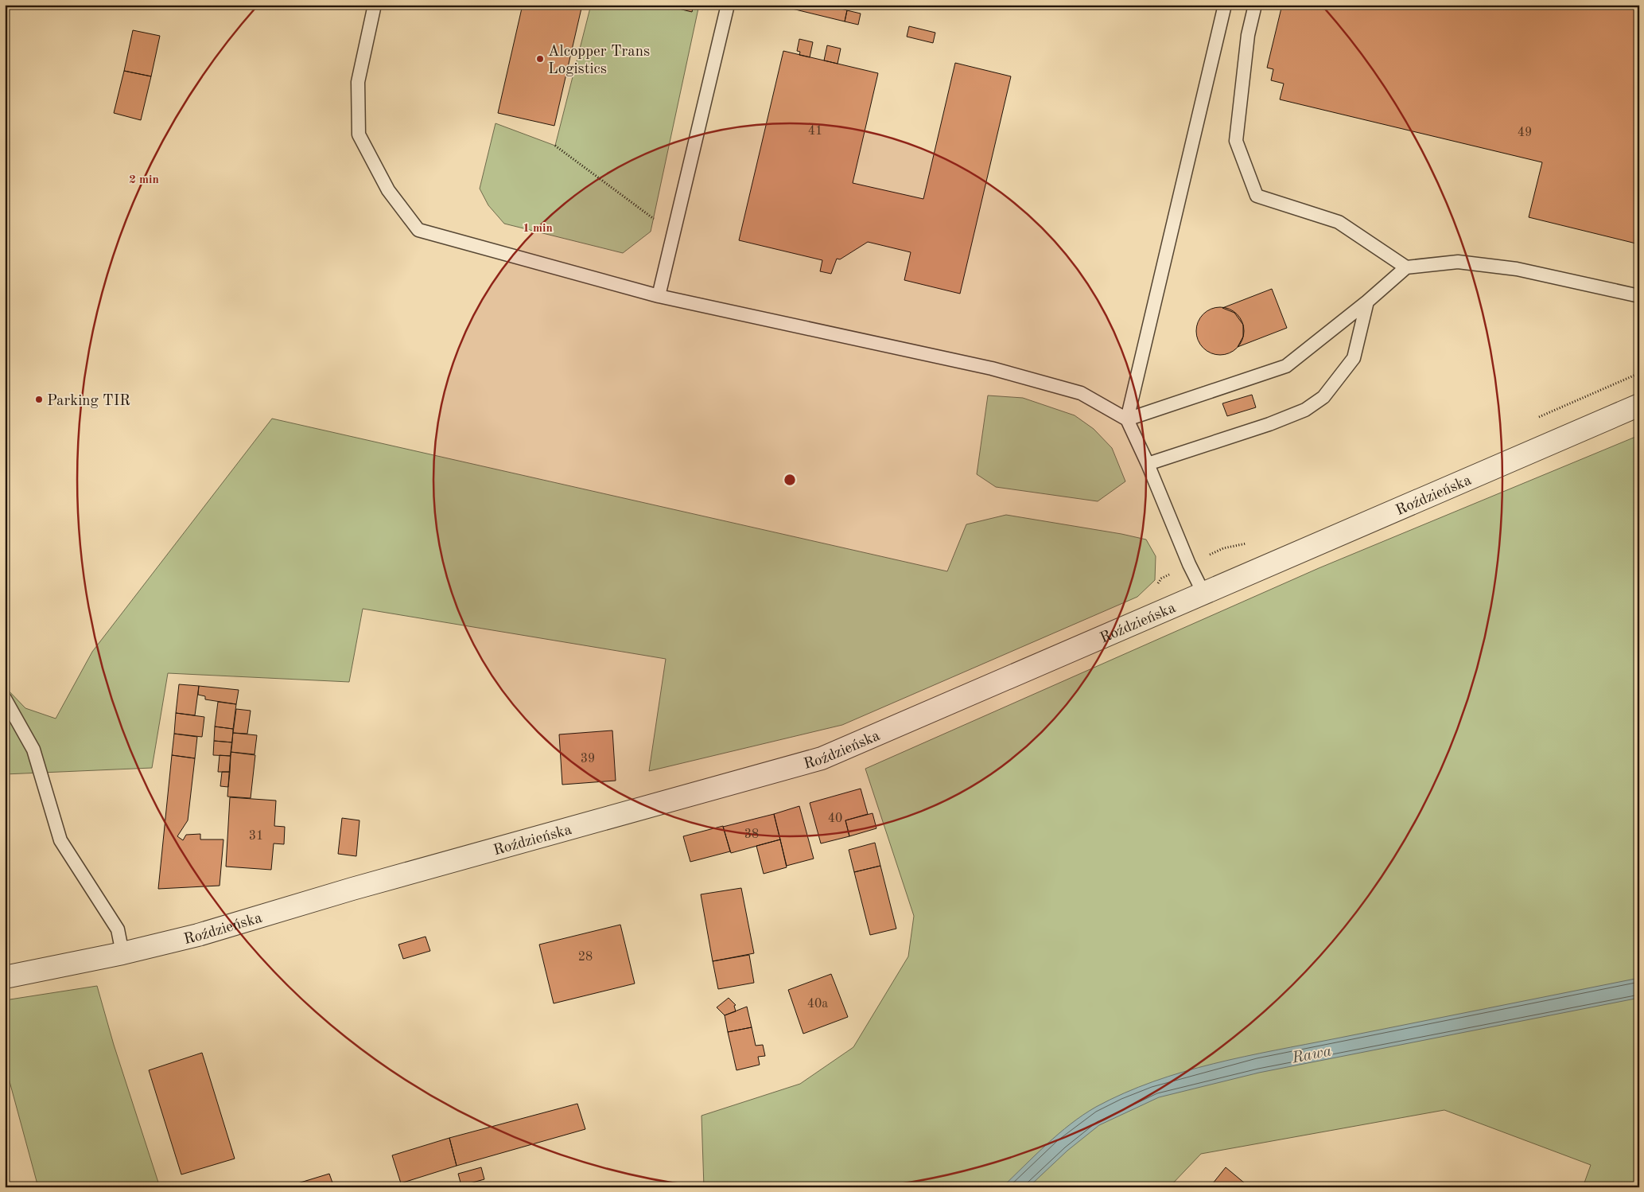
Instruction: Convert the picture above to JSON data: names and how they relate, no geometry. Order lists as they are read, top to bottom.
{
  "streets": {
    "street": ["Roździeńska"]
  },
  "water": ["Rawa"],
  "places": ["Alcopper Trans Logistics", "Parking TIR"],
  "house_numbers": [
    "41",
    "49",
    "39",
    "40",
    "38",
    "31",
    "28",
    "40a"
  ],
  "rings": ["2 min", "1 min"]
}
